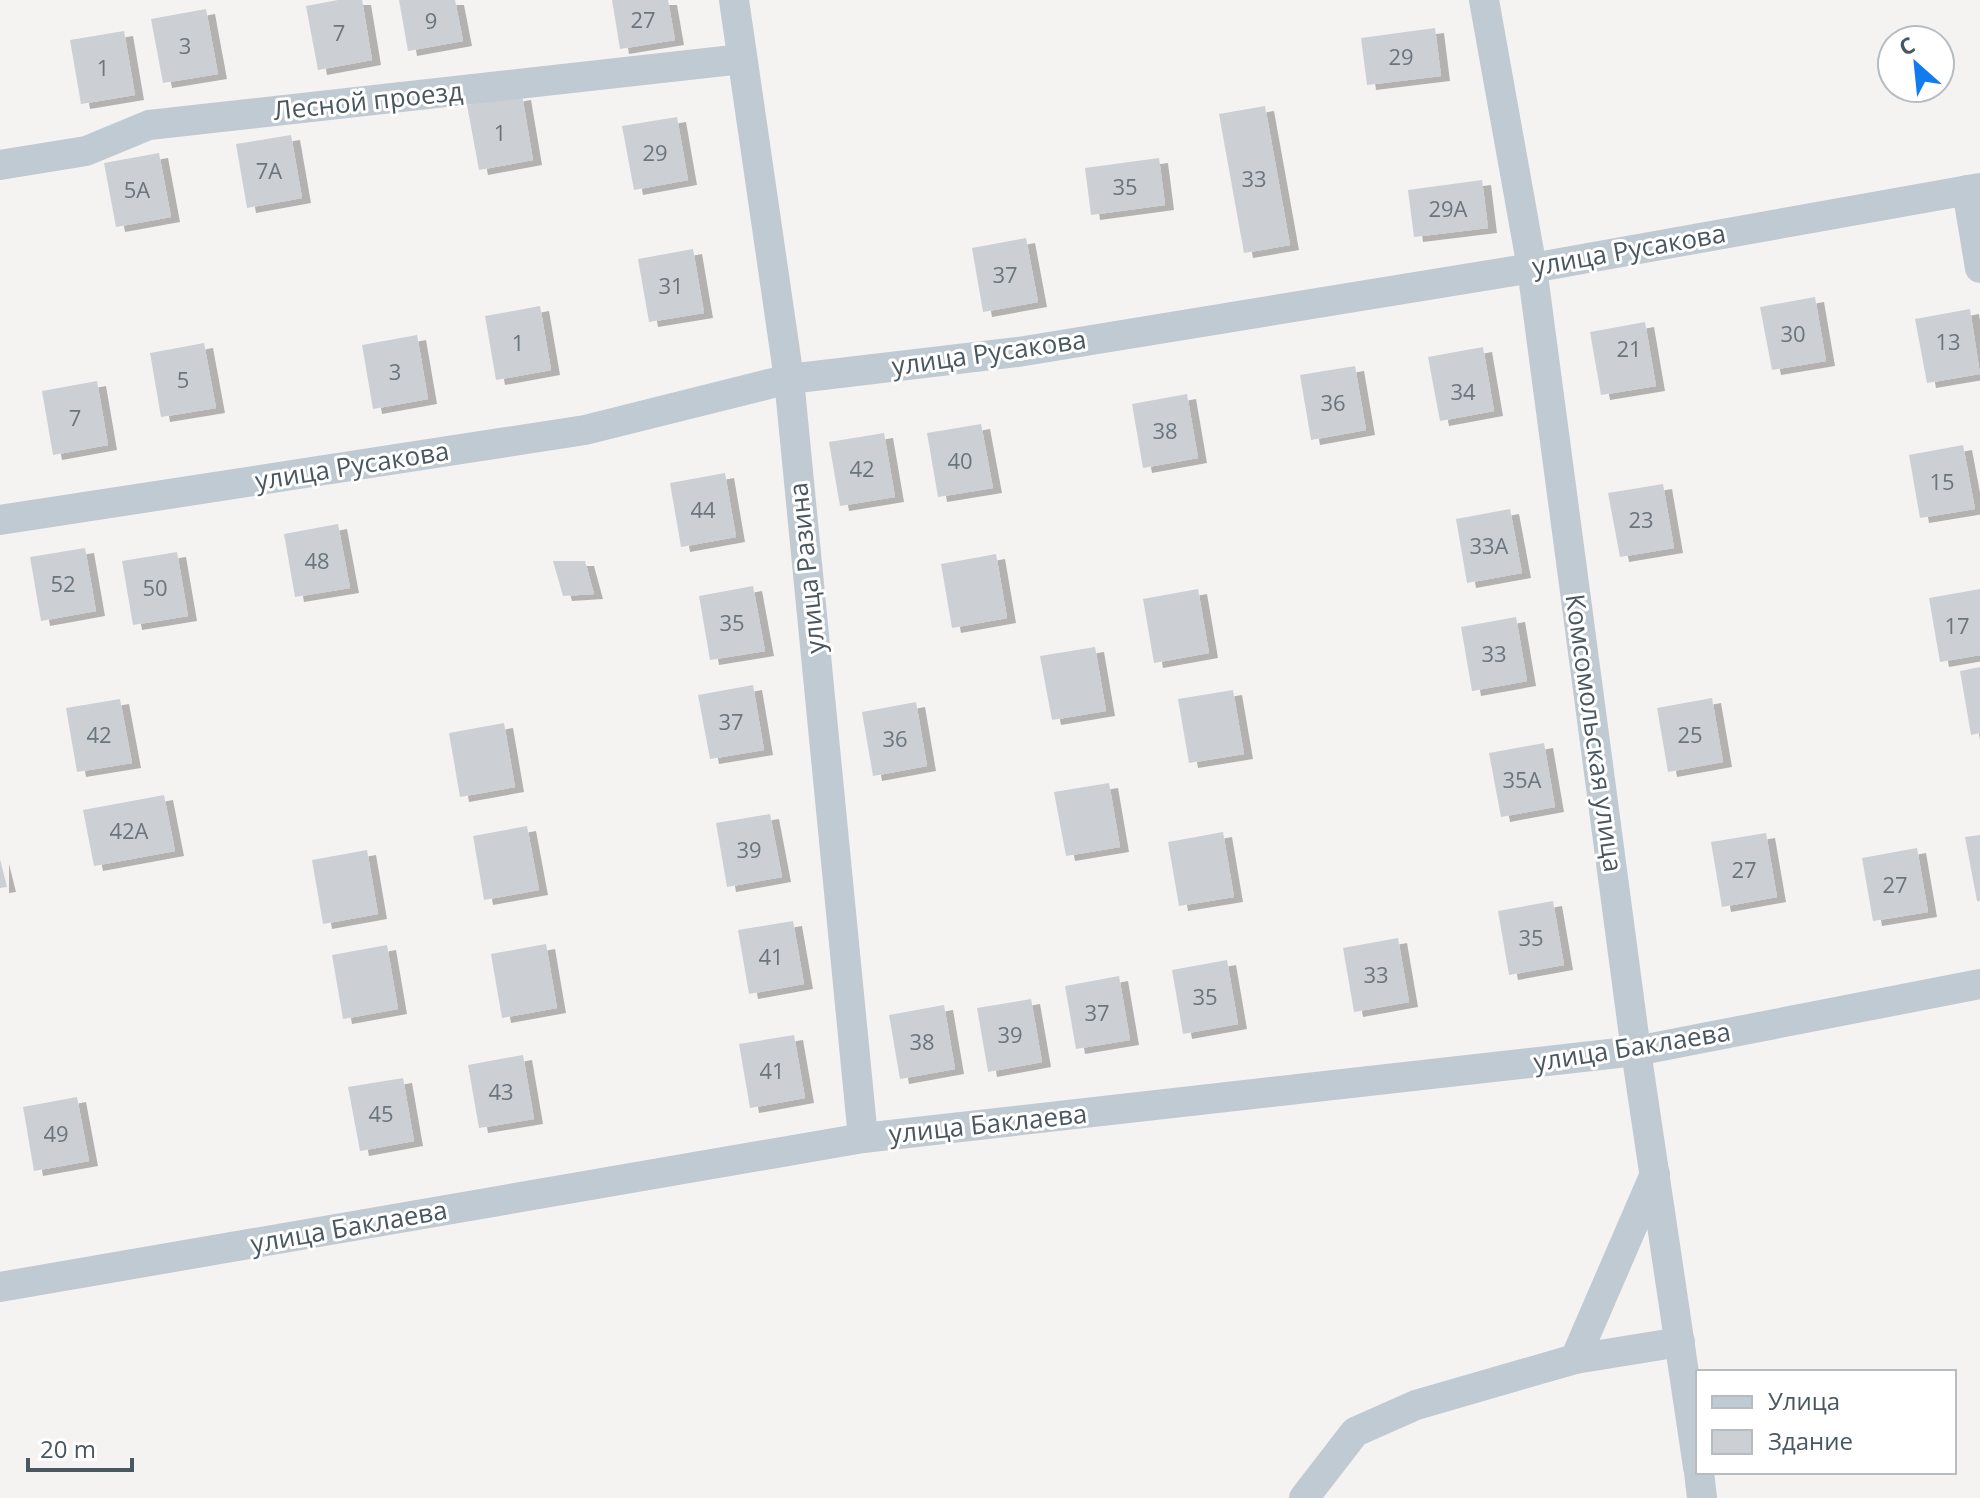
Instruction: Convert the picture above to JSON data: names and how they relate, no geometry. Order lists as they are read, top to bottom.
{
  "streets": {
    "street": [
      "Лесной проезд",
      "улица Русакова",
      "улица Разина",
      "Комсомольская улица",
      "улица Баклаева"
    ]
  },
  "crossings": [
    ["Лесной проезд", "улица Разина"],
    ["улица Русакова", "улица Разина"],
    ["улица Русакова", "Комсомольская улица"],
    ["улица Разина", "улица Баклаева"],
    ["Комсомольская улица", "улица Баклаева"]
  ],
  "house_numbers": [
    "27",
    "9",
    "7",
    "3",
    "29",
    "1",
    "1",
    "29",
    "7А",
    "33",
    "35",
    "5А",
    "29А",
    "37",
    "31",
    "30",
    "13",
    "1",
    "21",
    "3",
    "5",
    "34",
    "36",
    "7",
    "38",
    "40",
    "42",
    "15",
    "44",
    "23",
    "33А",
    "48",
    "52",
    "50",
    "35",
    "17",
    "33",
    "37",
    "42",
    "25",
    "36",
    "35А",
    "42А",
    "39",
    "27",
    "27",
    "35",
    "41",
    "33",
    "35",
    "37",
    "39",
    "38",
    "41",
    "43",
    "45",
    "49"
  ],
  "legend": ["Улица", "Здание"],
  "scale_bar": "20 m",
  "north": "top left"
}
